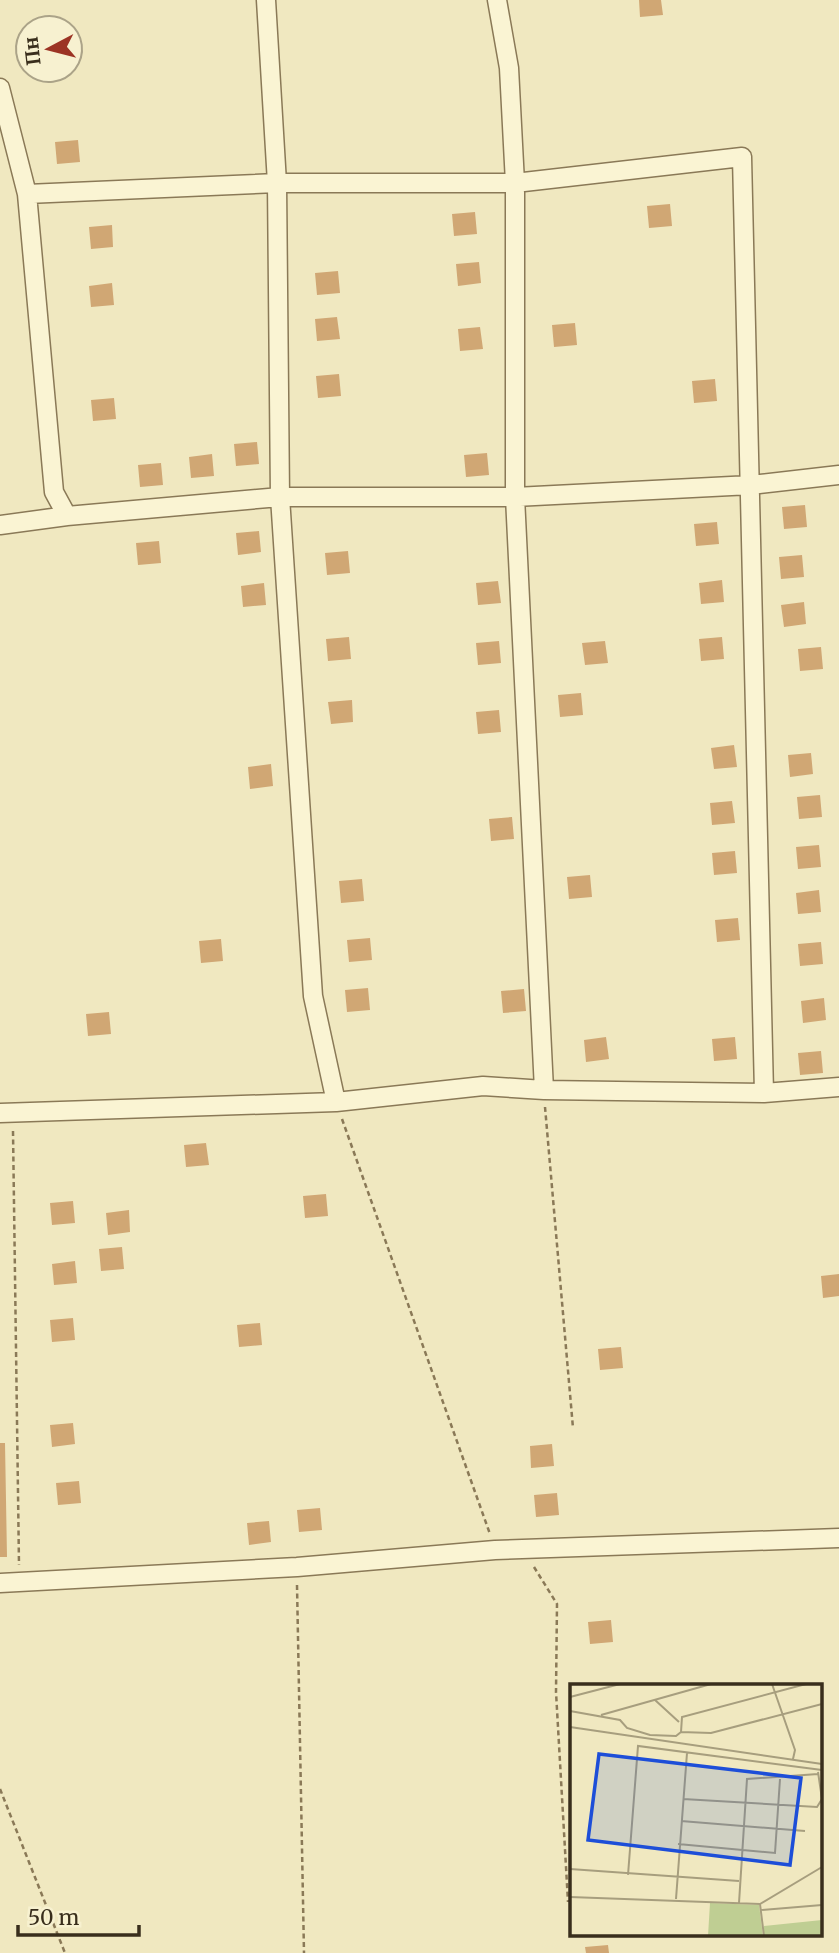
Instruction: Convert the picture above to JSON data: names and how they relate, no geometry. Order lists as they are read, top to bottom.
{
  "scale_bar": "50 m",
  "north": "left"
}
